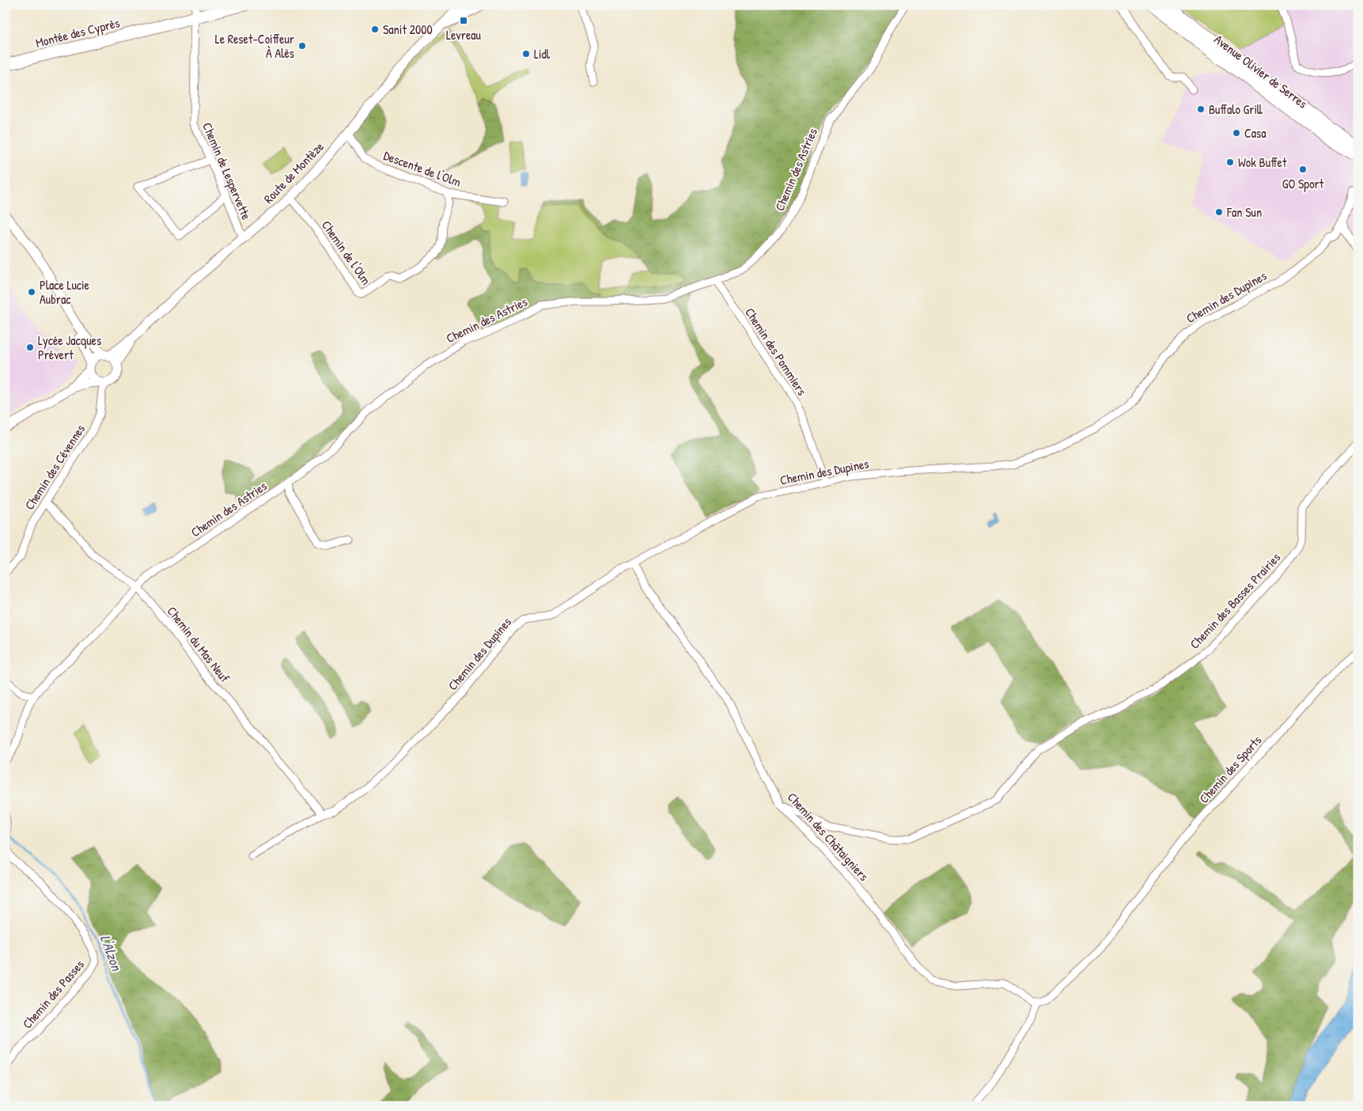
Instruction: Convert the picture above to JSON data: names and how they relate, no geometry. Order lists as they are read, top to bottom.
{
  "streets": {
    "main road": ["Montée des Cyprès", "Avenue Olivier de Serres"],
    "street": [
      "Descente de l'Olm",
      "Chemin des Astries",
      "Chemin de Lespervette",
      "Route de Montèze",
      "Chemin de l'Olm",
      "Chemin des Dupines",
      "Chemin des Pommiers",
      "Chemin des Cévennes",
      "Chemin des Basses Prairies",
      "Chemin du Mas Neuf",
      "Chemin des Sports",
      "Chemin des Châtaigniers",
      "Chemin des Passes"
    ]
  },
  "crossings": [
    ["Montée des Cyprès", "Chemin de Lespervette"],
    ["Descente de l'Olm", "Route de Montèze"],
    ["Descente de l'Olm", "Chemin de l'Olm"],
    ["Chemin des Astries", "Chemin des Pommiers"],
    ["Chemin des Astries", "Chemin du Mas Neuf"],
    ["Chemin de Lespervette", "Route de Montèze"],
    ["Route de Montèze", "Chemin de l'Olm"],
    ["Route de Montèze", "Chemin des Cévennes"],
    ["Chemin des Dupines", "Chemin des Pommiers"],
    ["Chemin des Dupines", "Chemin du Mas Neuf"],
    ["Chemin des Dupines", "Chemin des Châtaigniers"],
    ["Chemin des Cévennes", "Chemin du Mas Neuf"],
    ["Chemin des Basses Prairies", "Chemin des Châtaigniers"],
    ["Chemin des Sports", "Chemin des Châtaigniers"]
  ],
  "water": ["L'Alzon"],
  "places": {
    "transit": ["Levreau"],
    "other": [
      "Sanit 2000",
      "Le Reset-Coiffeur À Alès",
      "Lidl",
      "Buffalo Grill",
      "Casa",
      "Wok Buffet",
      "GO Sport",
      "Fan Sun",
      "Place Lucie Aubrac",
      "Lycée Jacques Prévert"
    ]
  }
}
